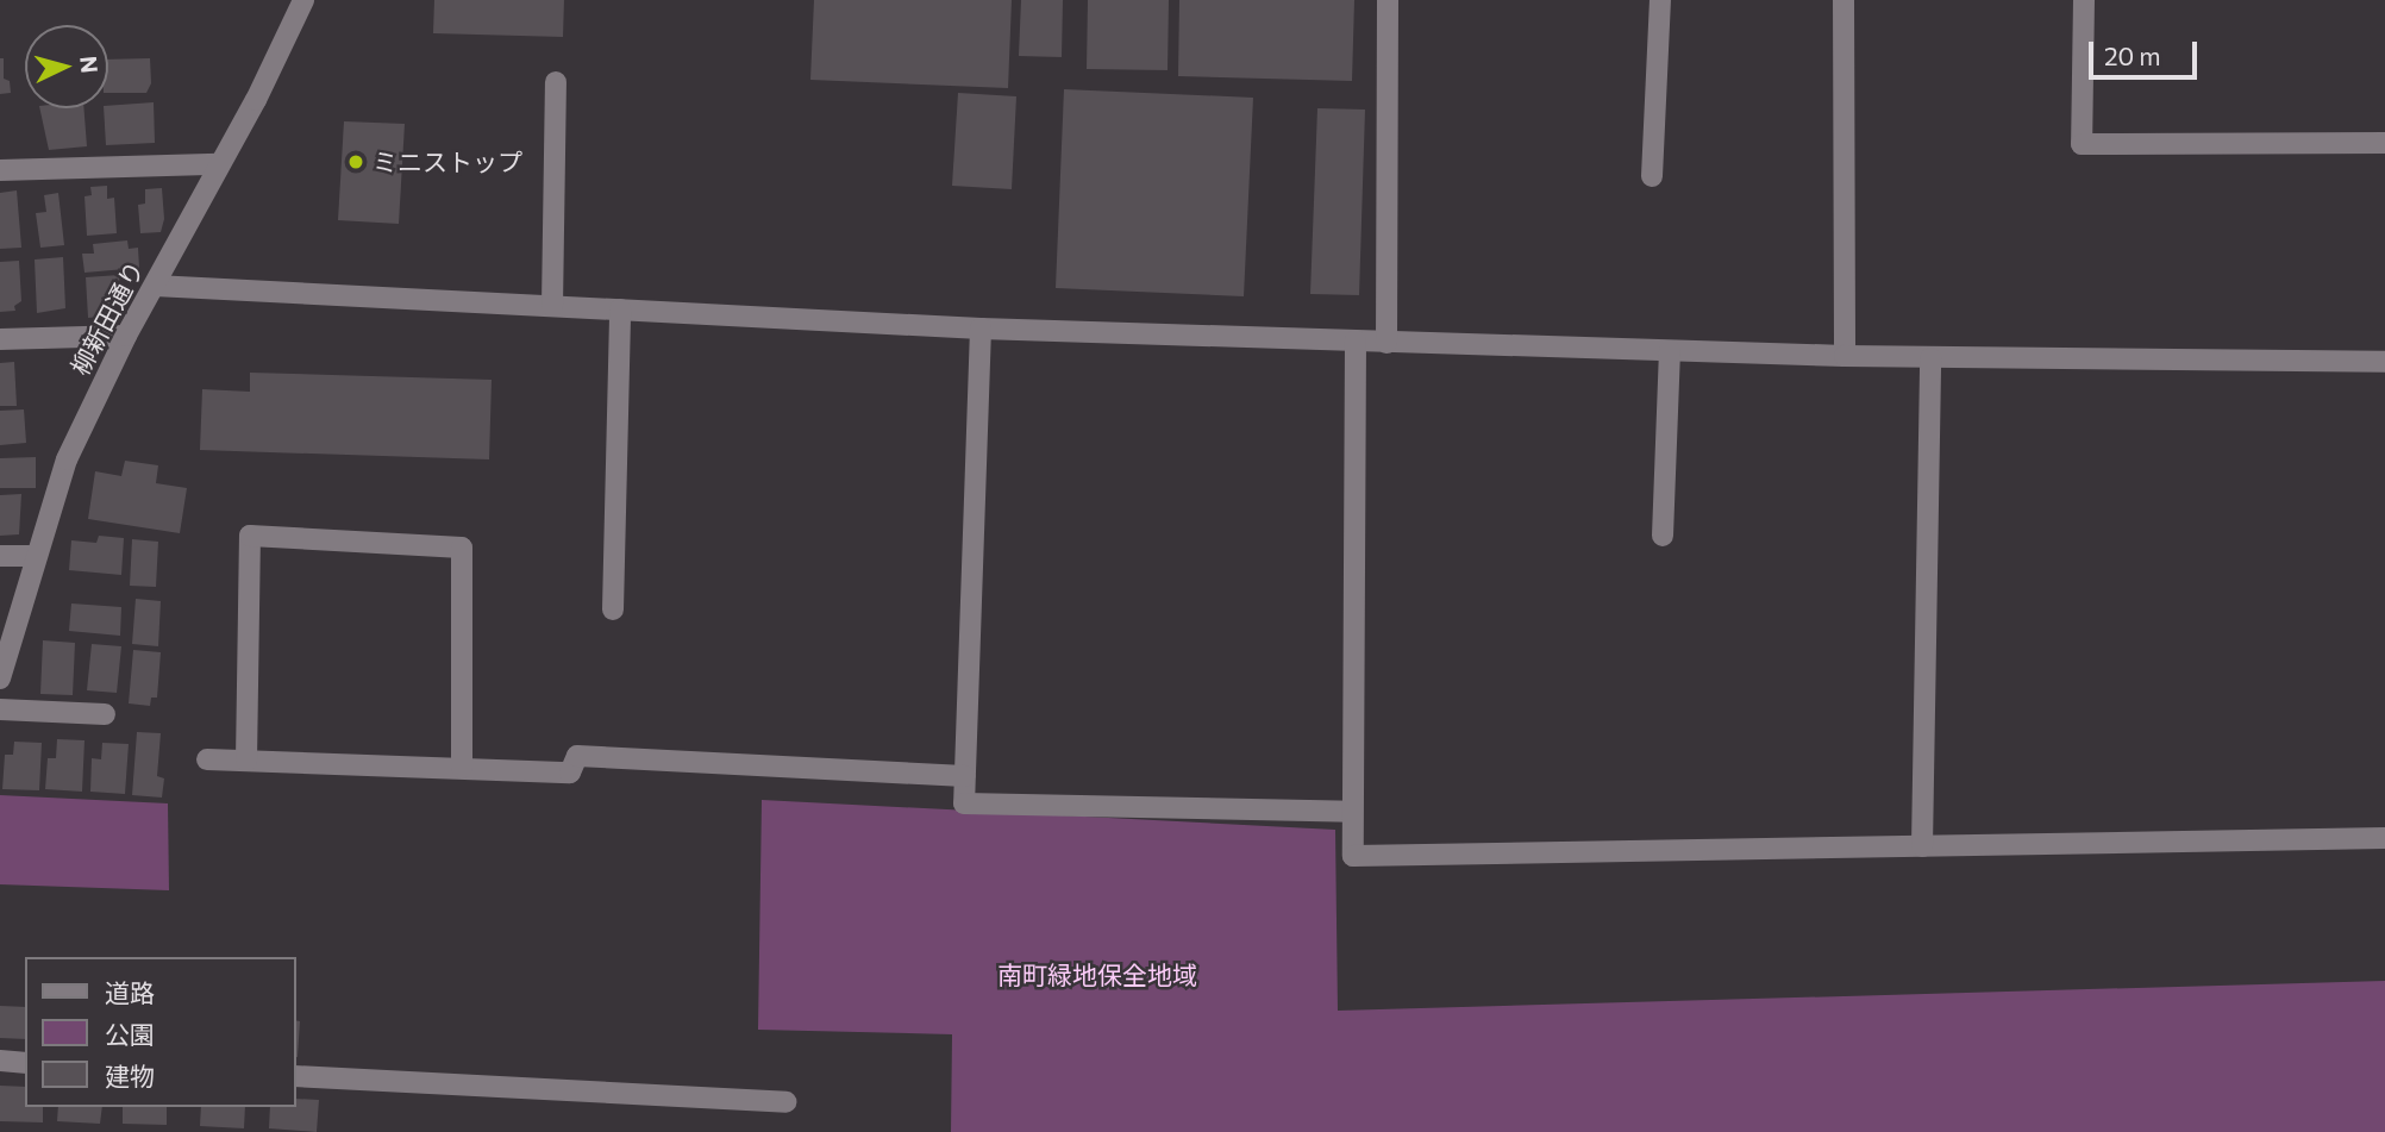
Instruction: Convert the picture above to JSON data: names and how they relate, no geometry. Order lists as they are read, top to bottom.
{
  "streets": {
    "street": ["柳新田通り"]
  },
  "parks": ["南町緑地保全地域"],
  "places": ["ミニストップ"],
  "legend": ["道路", "公園", "建物"],
  "scale_bar": "20 m",
  "north": "right"
}
